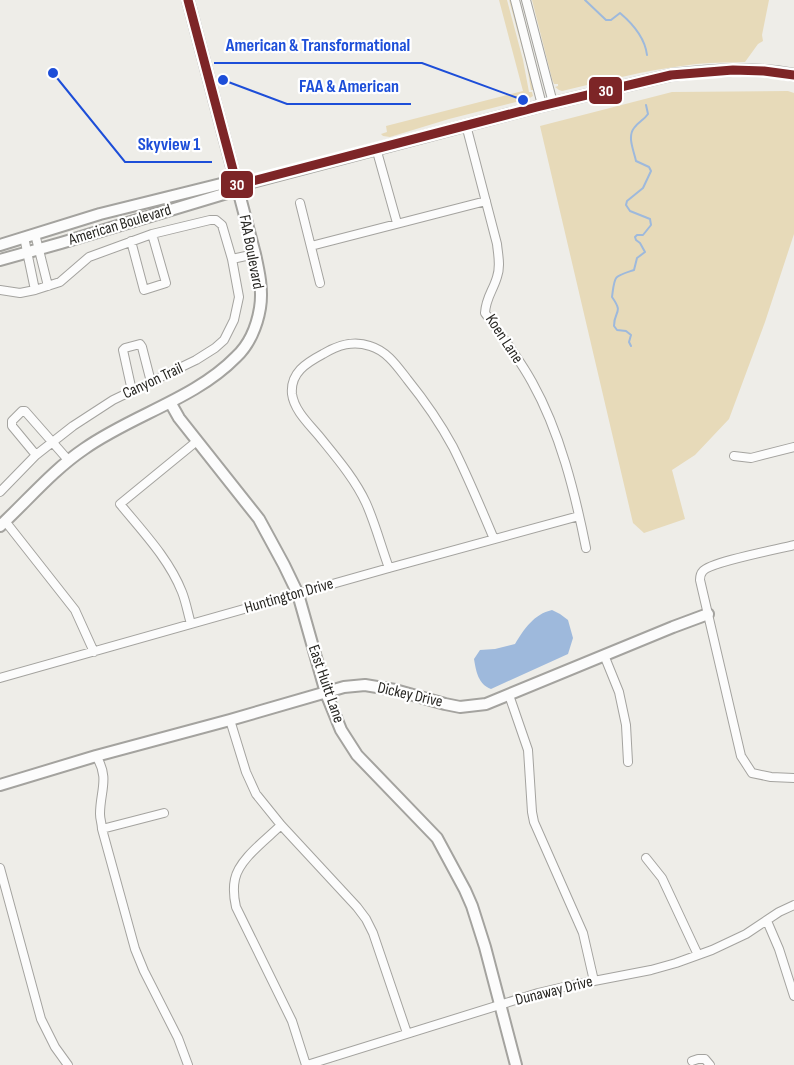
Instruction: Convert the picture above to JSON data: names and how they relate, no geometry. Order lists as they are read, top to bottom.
{
  "streets": {
    "street": [
      "American Boulevard",
      "FAA Boulevard",
      "Koen Lane",
      "Canyon Trail",
      "Huntington Drive",
      "East Huitt Lane",
      "Dickey Drive",
      "Dunaway Drive"
    ]
  },
  "crossings": [
    ["American Boulevard", "FAA Boulevard"],
    ["American Boulevard", "Koen Lane"],
    ["FAA Boulevard", "East Huitt Lane"],
    ["Koen Lane", "Huntington Drive"],
    ["Huntington Drive", "East Huitt Lane"],
    ["East Huitt Lane", "Dickey Drive"],
    ["East Huitt Lane", "Dunaway Drive"]
  ],
  "places": ["Skyview 1", "FAA & American", "American & Transformational"],
  "lines": ["transit line 30"]
}
